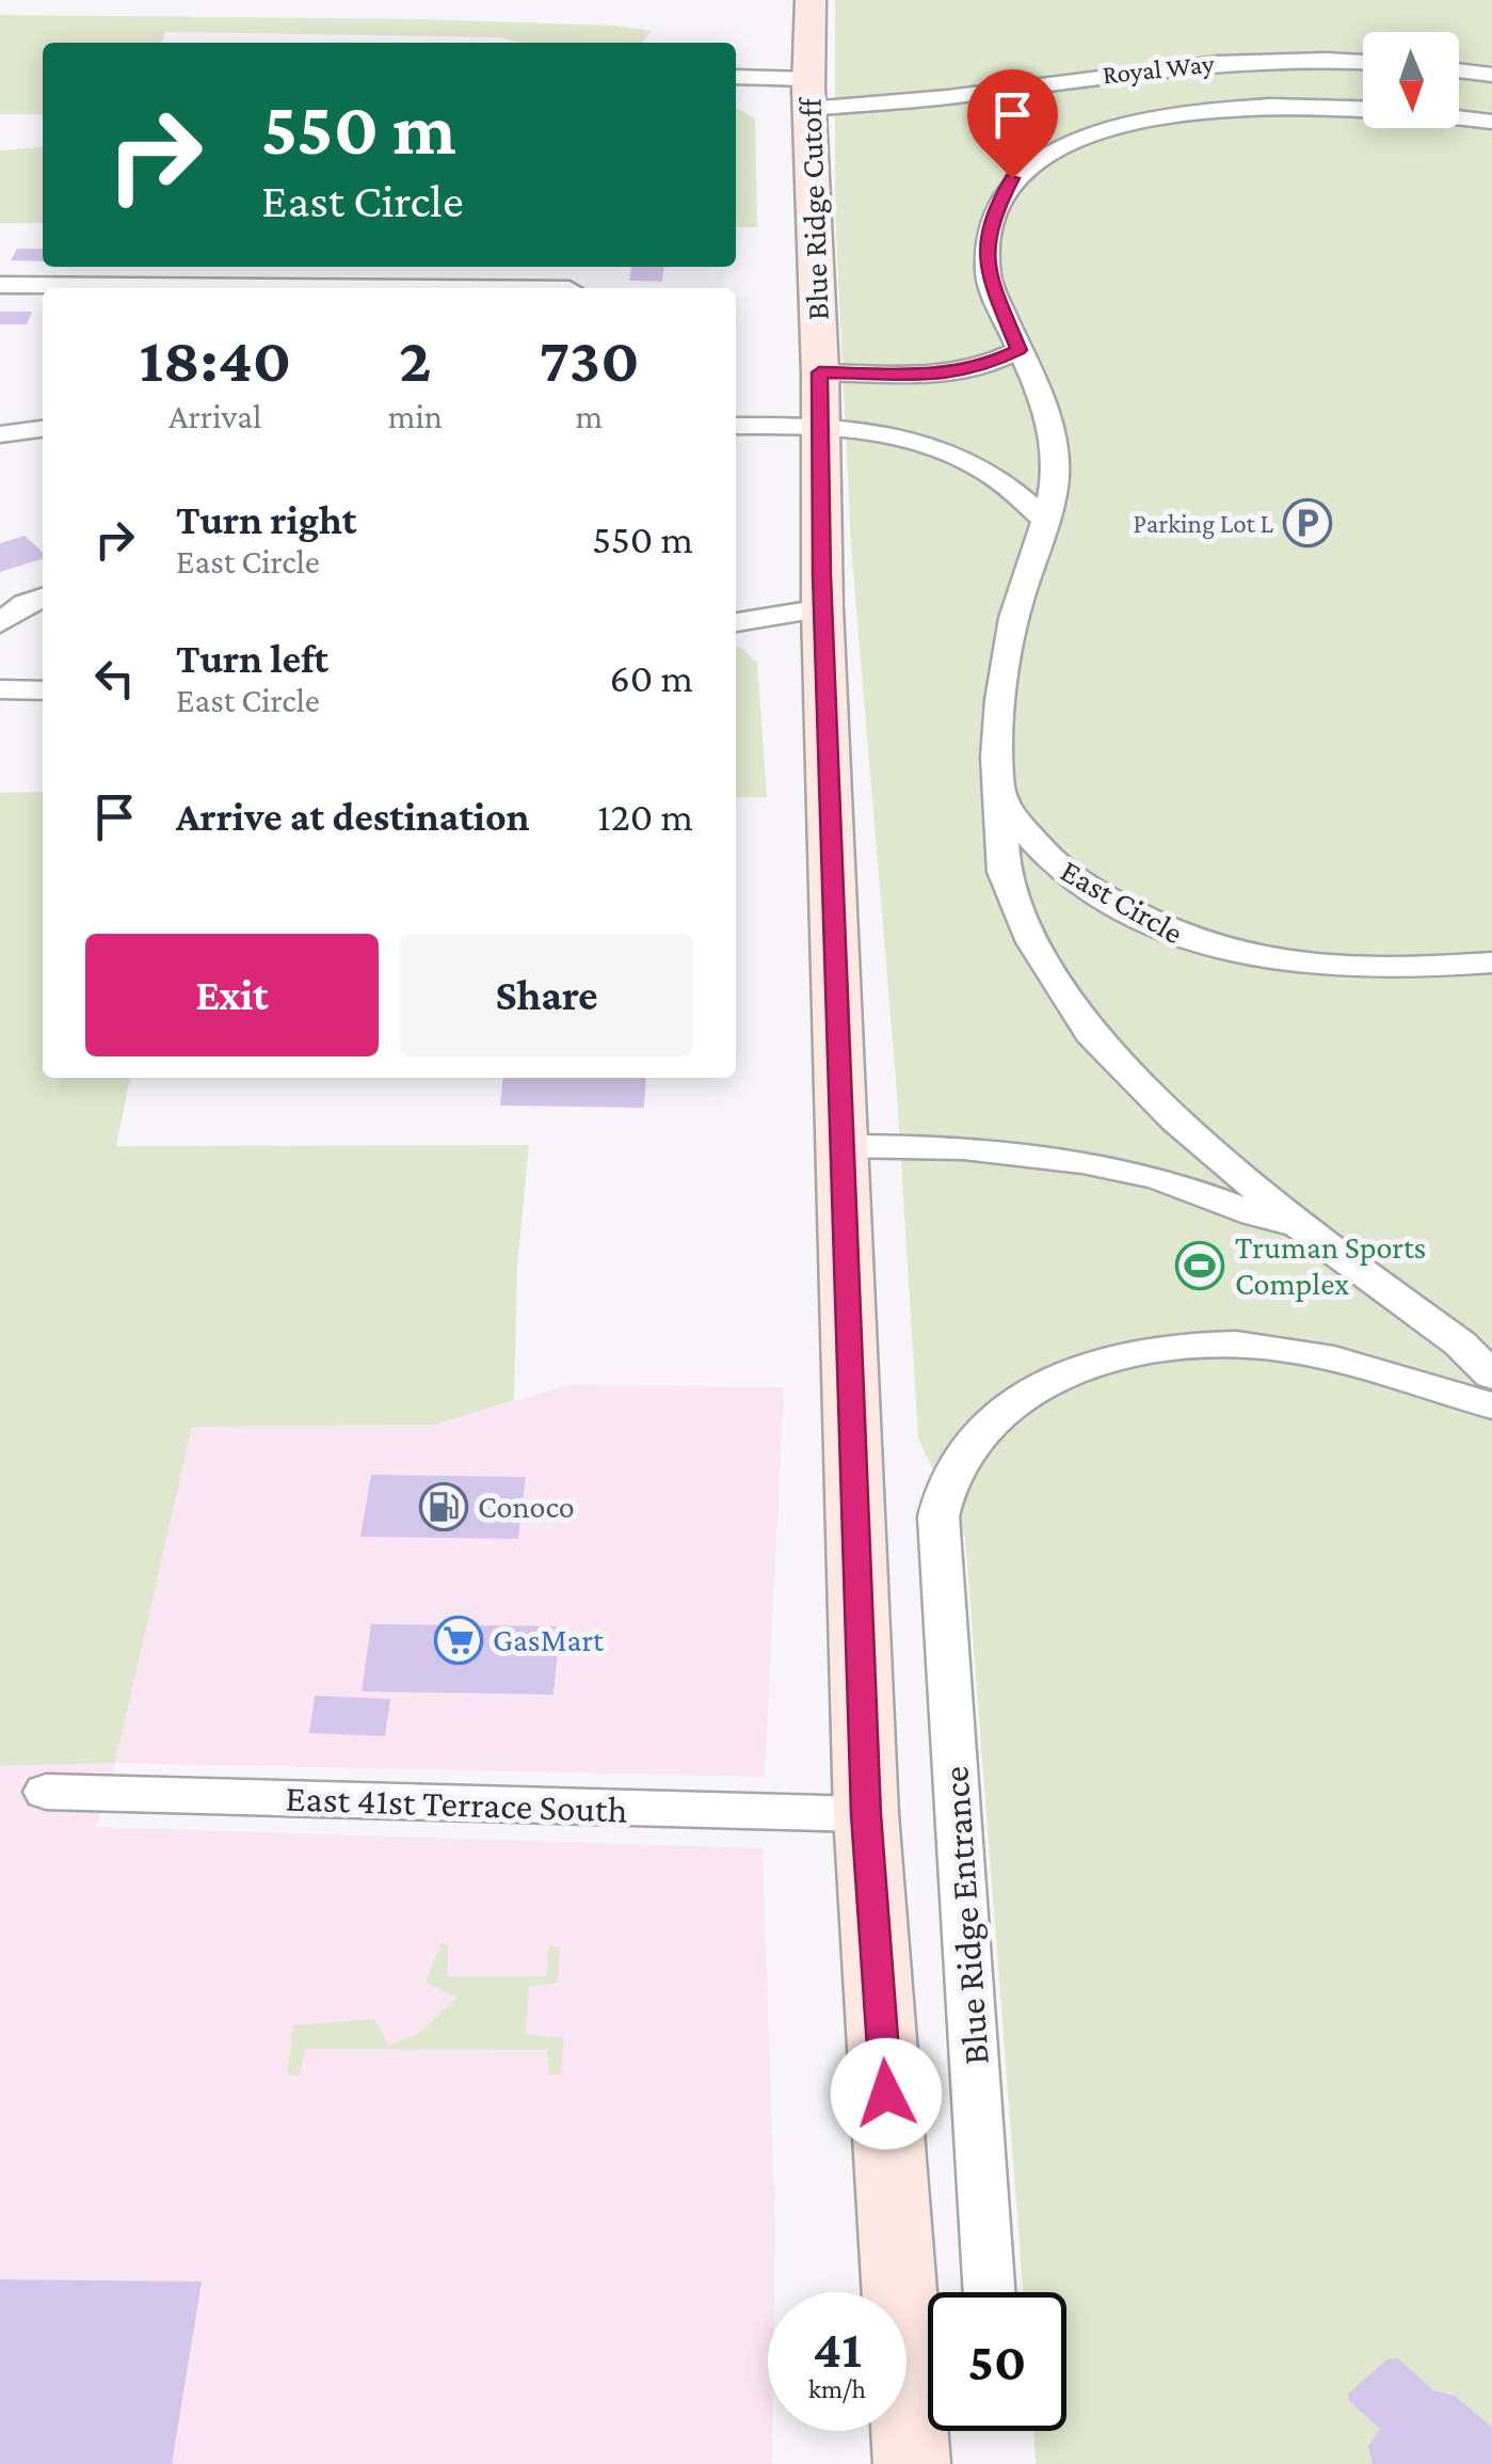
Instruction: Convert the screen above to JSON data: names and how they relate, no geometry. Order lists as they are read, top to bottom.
{
  "streets": {
    "main road": ["Blue Ridge Cutoff"],
    "street": [
      "Royal Way",
      "East Circle",
      "East 41st Terrace South",
      "Blue Ridge Entrance"
    ]
  },
  "crossings": [
    ["Royal Way", "Blue Ridge Cutoff"],
    ["Blue Ridge Cutoff", "East 41st Terrace South"]
  ],
  "places": {
    "parking": ["Parking Lot L"],
    "sports": ["Truman Sports Complex"],
    "fuel station": ["Conoco"],
    "supermarket": ["GasMart"]
  },
  "north": "bottom",
  "page": {
    "turn": ["550 m", "East Circle"],
    "eta": [
      "18:40",
      "Arrival",
      "2",
      "min",
      "730",
      "m"
    ],
    "list": [
      {
        "name": "Turn right",
        "note": "East Circle",
        "value": "550 m"
      },
      {
        "name": "Turn left",
        "note": "East Circle",
        "value": "60 m"
      },
      {
        "name": "Arrive at destination",
        "value": "120 m"
      }
    ],
    "buttons": ["Exit", "Share"],
    "speed": "41 km/h",
    "limit": "50"
  }
}
